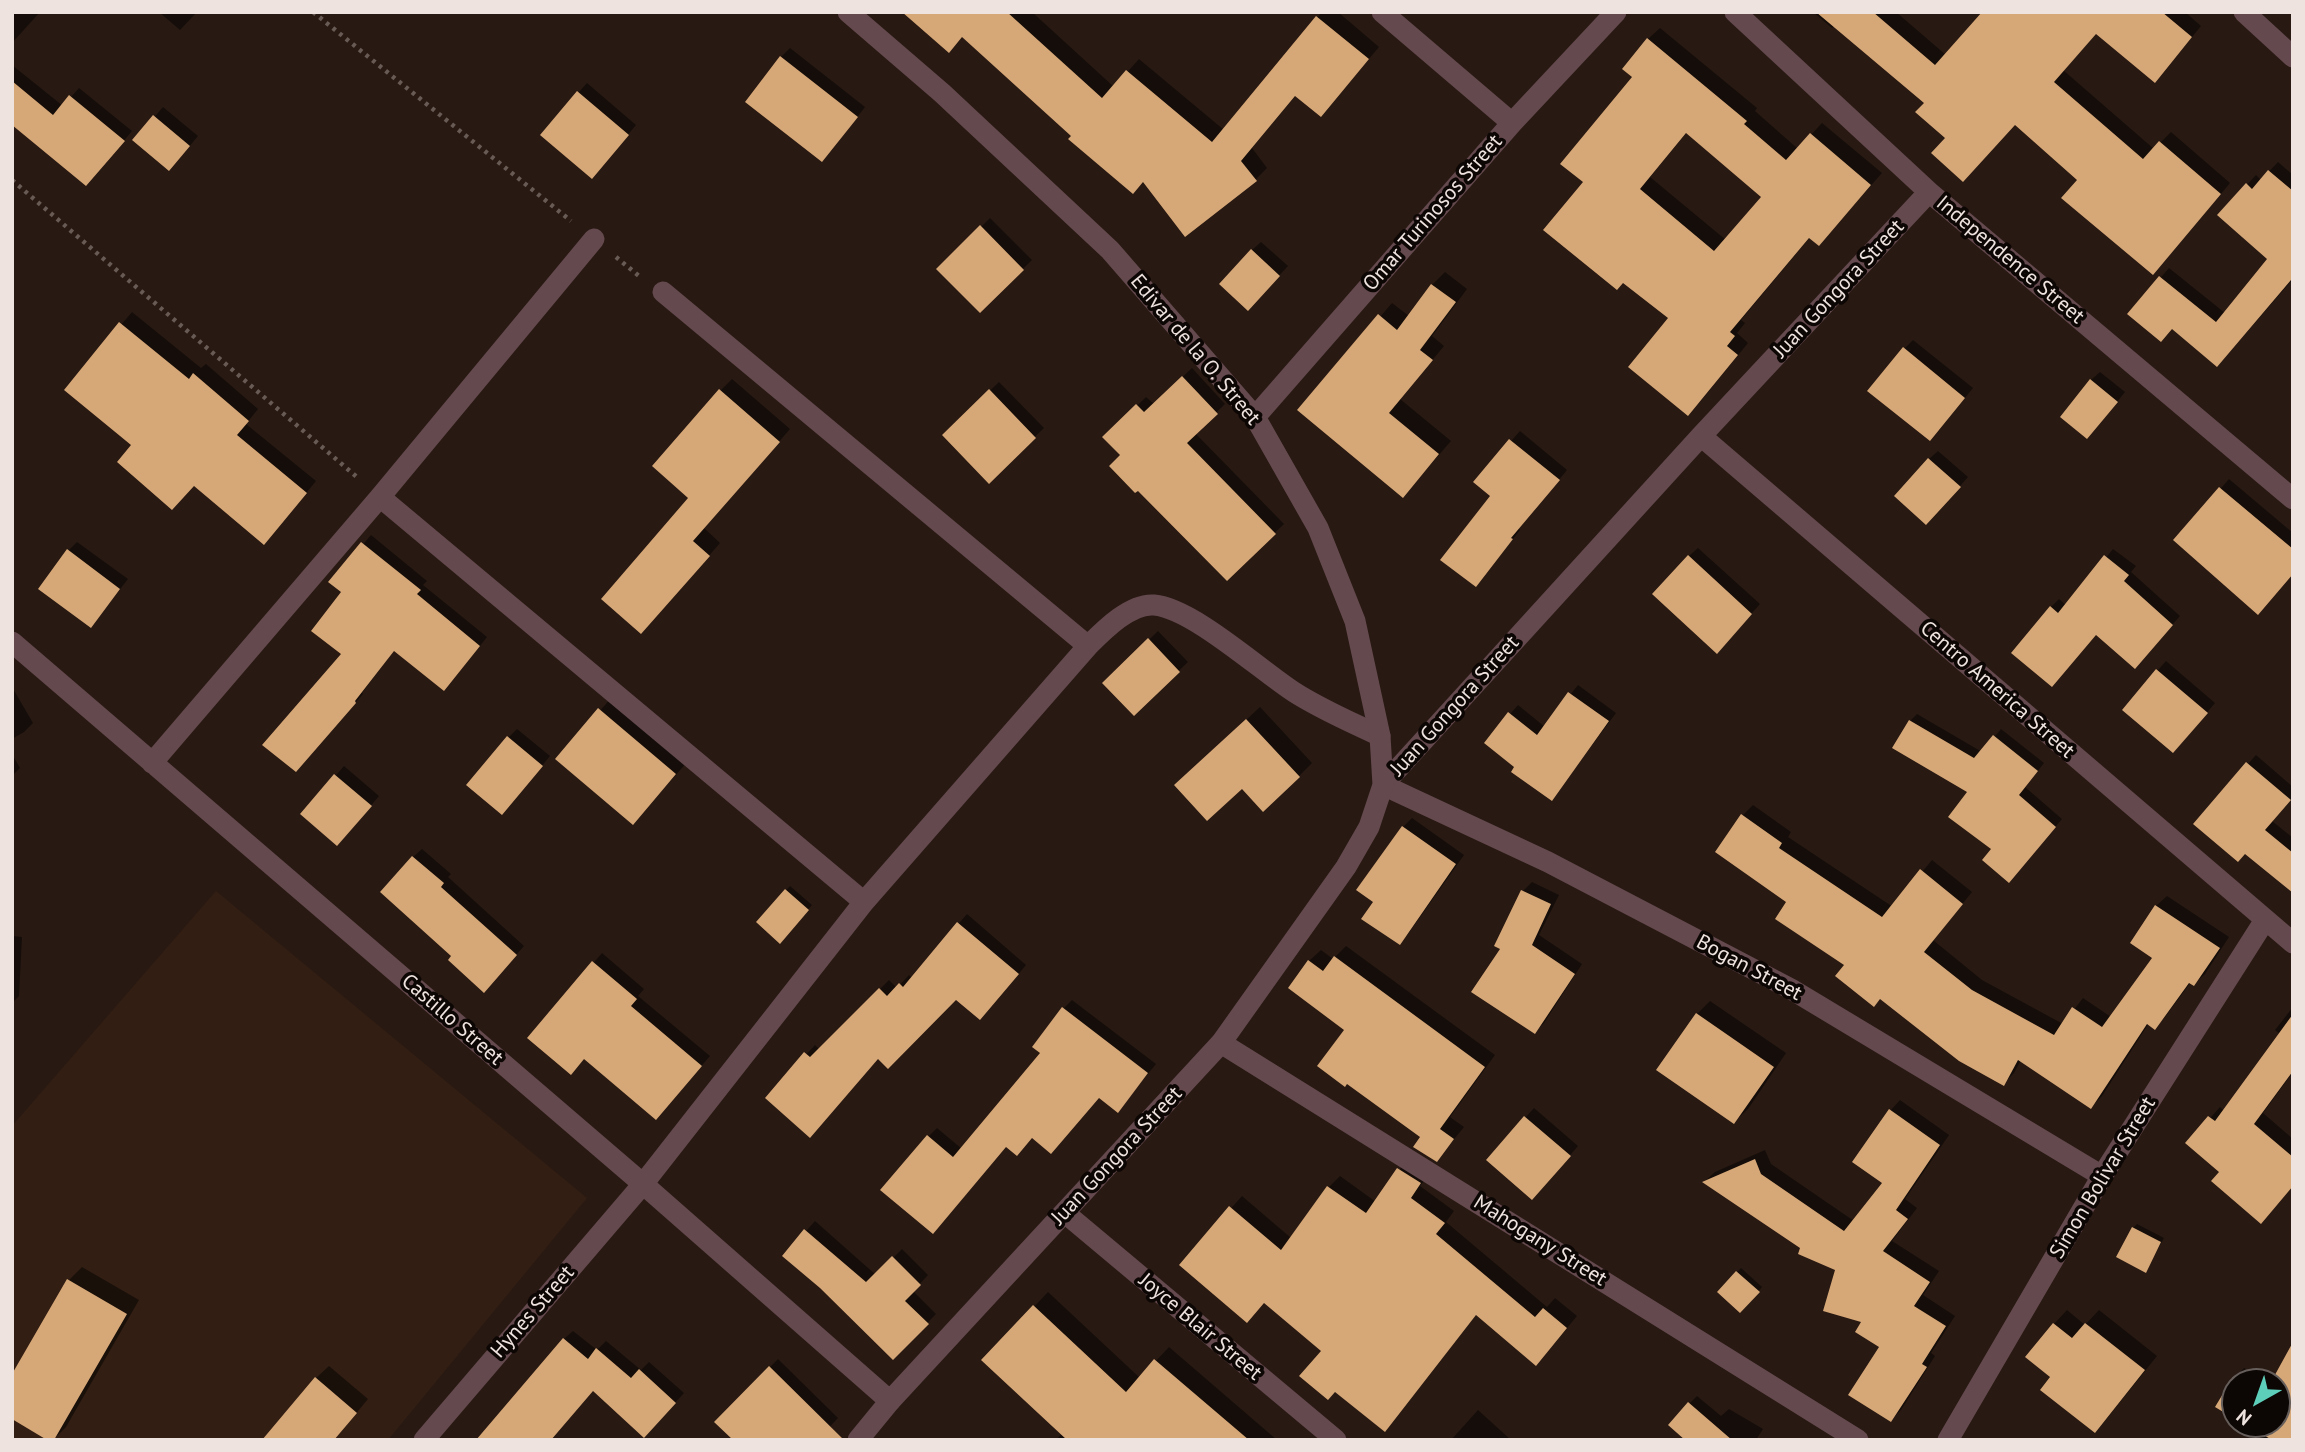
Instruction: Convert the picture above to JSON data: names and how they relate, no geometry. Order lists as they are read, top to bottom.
{
  "streets": {
    "street": [
      "Omar Turinosos Street",
      "Independence Street",
      "Juan Gongora Street",
      "Edivar de la O. Street",
      "Centro America Street",
      "Bogan Street",
      "Castillo Street",
      "Simon Bolivar Street",
      "Mahogany Street",
      "Hynes Street",
      "Joyce Blair Street"
    ]
  },
  "crossings": [
    ["Omar Turinosos Street", "Edivar de la O. Street"],
    ["Independence Street", "Juan Gongora Street"],
    ["Juan Gongora Street", "Edivar de la O. Street"],
    ["Juan Gongora Street", "Centro America Street"],
    ["Juan Gongora Street", "Bogan Street"],
    ["Juan Gongora Street", "Castillo Street"],
    ["Juan Gongora Street", "Mahogany Street"],
    ["Juan Gongora Street", "Joyce Blair Street"],
    ["Edivar de la O. Street", "Bogan Street"],
    ["Edivar de la O. Street", "Hynes Street"],
    ["Centro America Street", "Simon Bolivar Street"],
    ["Bogan Street", "Simon Bolivar Street"],
    ["Castillo Street", "Hynes Street"]
  ],
  "north": "bottom left"
}
